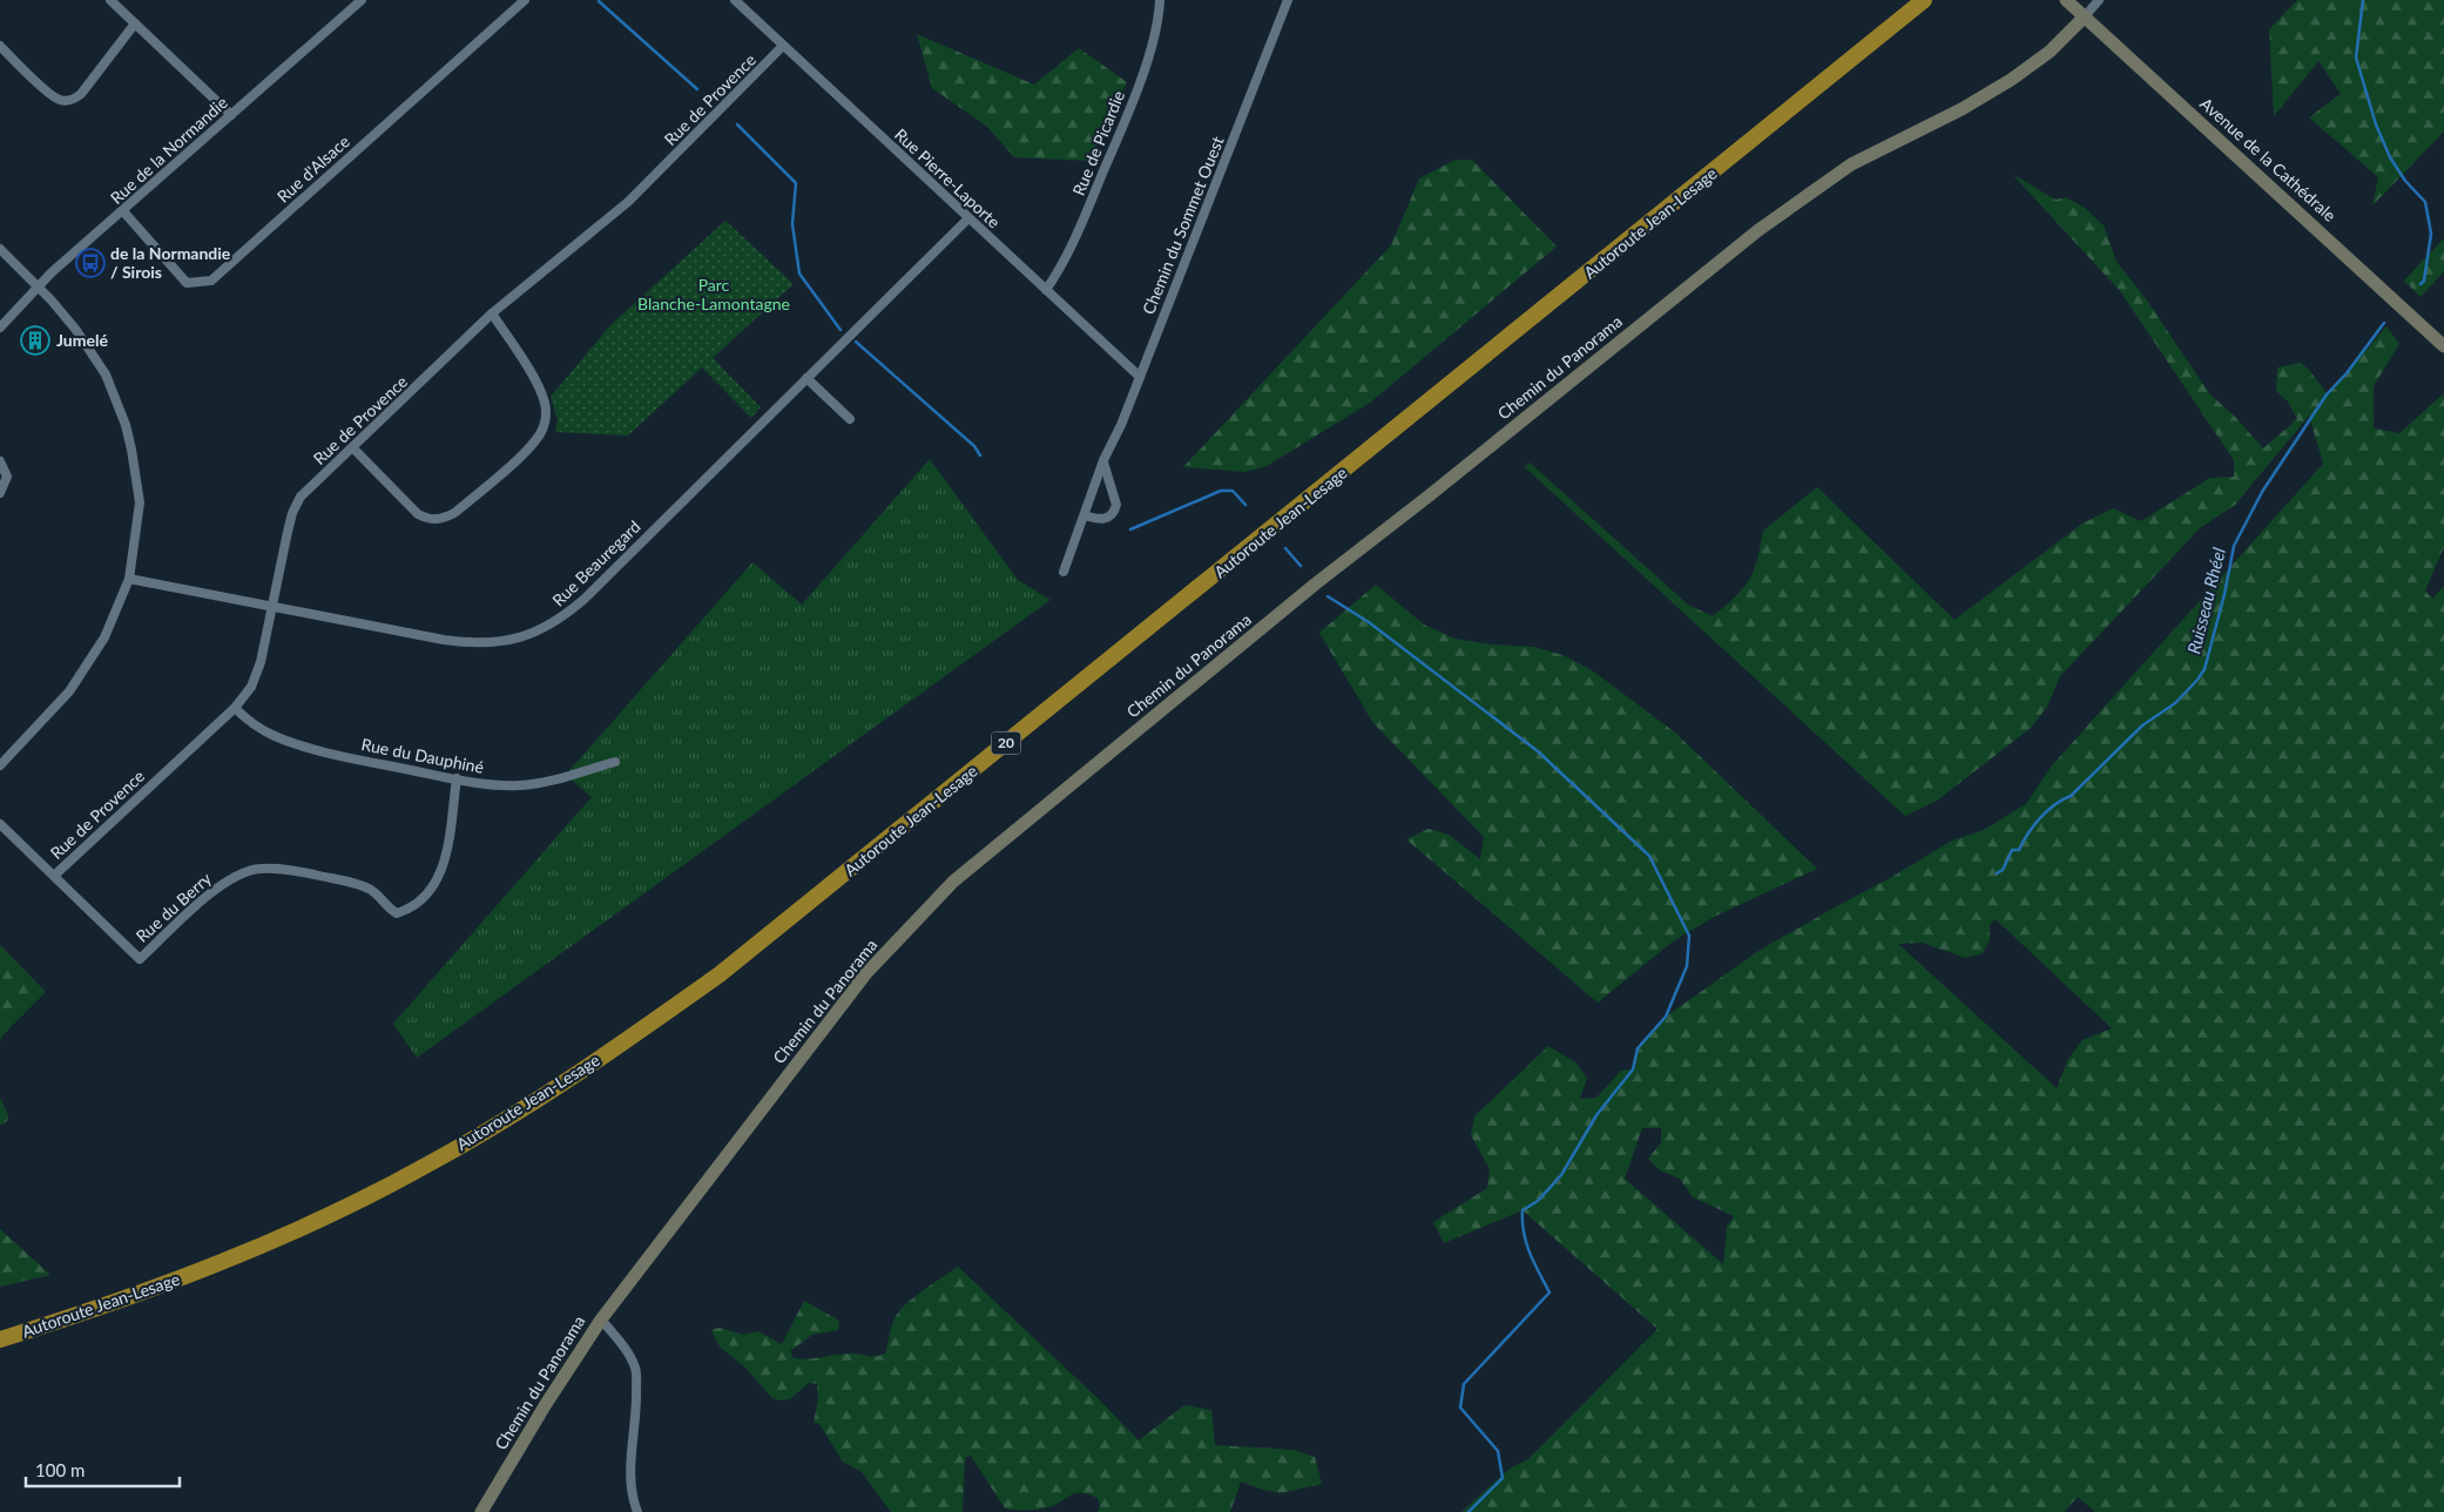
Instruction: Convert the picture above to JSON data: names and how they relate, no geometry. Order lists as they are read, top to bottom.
{
  "streets": {
    "highway": ["Autoroute Jean-Lesage", "20"],
    "street": [
      "Rue de Provence",
      "Rue de Picardie",
      "Rue de la Normandie",
      "Avenue de la Cathédrale",
      "Rue d'Alsace",
      "Rue Pierre-Laporte",
      "Chemin du Sommet Ouest",
      "Chemin du Panorama",
      "Rue Beauregard",
      "Rue du Dauphiné",
      "Rue du Berry"
    ]
  },
  "crossings": [
    ["Rue de Provence", "Rue Pierre-Laporte"],
    ["Rue de Provence", "Rue Beauregard"],
    ["Rue de Provence", "Rue du Dauphiné"],
    ["Rue de Provence", "Rue du Berry"],
    ["Rue de Picardie", "Rue Pierre-Laporte"],
    ["Rue de la Normandie", "Rue d'Alsace"],
    ["Avenue de la Cathédrale", "Chemin du Panorama"],
    ["Rue Pierre-Laporte", "Chemin du Sommet Ouest"],
    ["Rue Pierre-Laporte", "Rue Beauregard"],
    ["Rue du Dauphiné", "Rue du Berry"]
  ],
  "water": ["Ruisseau Rhéel"],
  "parks": ["Parc Blanche-Lamontagne"],
  "places": {
    "bus stop": ["de la Normandie / Sirois"],
    "building": ["Jumelé"]
  },
  "scale_bar": "100 m"
}
